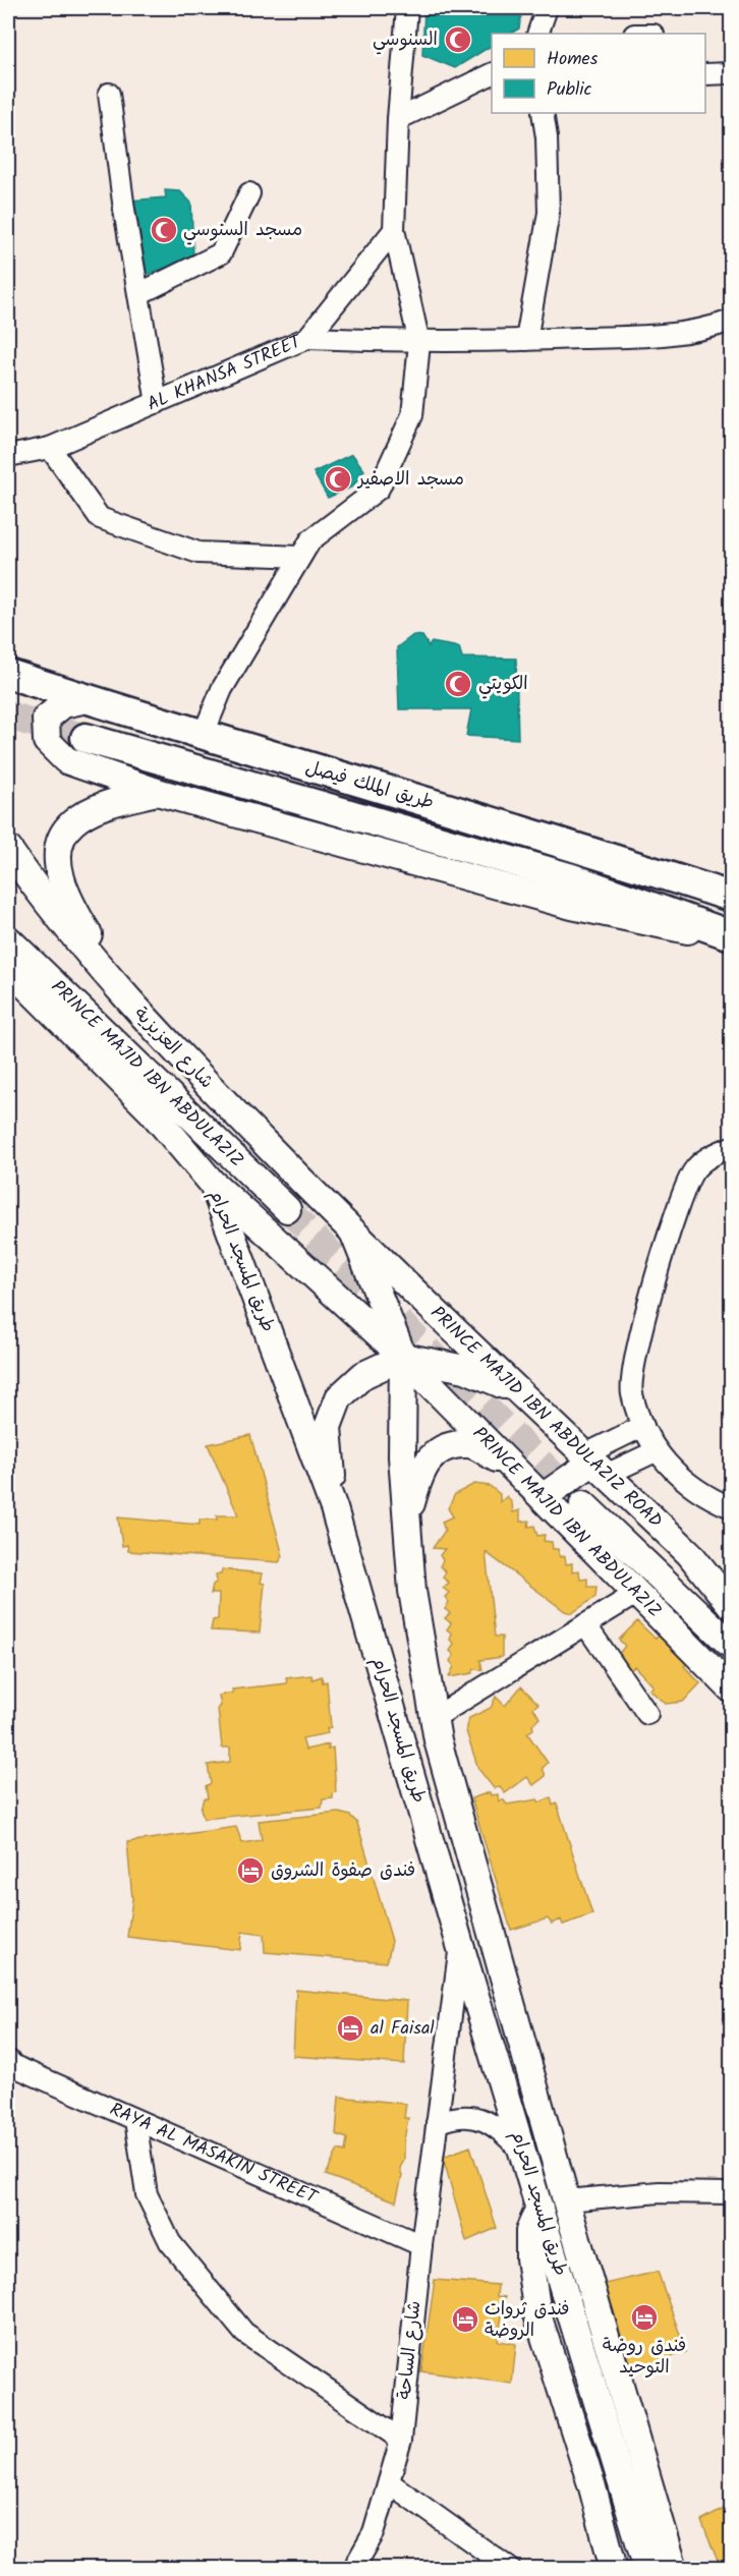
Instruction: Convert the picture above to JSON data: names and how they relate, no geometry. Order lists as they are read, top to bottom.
{
  "streets": {
    "highway": ["طريق الملك فيصل"],
    "main road": [
      "شارع العزيزية",
      "PRINCE MAJID IBN ABDULAZIZ",
      "طريق المسجد الحرام",
      "PRINCE MAJID IBN ABDULAZIZ ROAD"
    ],
    "street": ["AL KHANSA STREET", "RAYA AL MASAKIN STREET", "شارع الساحة"]
  },
  "crossings": [
    ["شارع العزيزية", "طريق المسجد الحرام"],
    ["شارع العزيزية", "PRINCE MAJID IBN ABDULAZIZ ROAD"],
    ["PRINCE MAJID IBN ABDULAZIZ", "طريق المسجد الحرام"],
    ["طريق المسجد الحرام", "PRINCE MAJID IBN ABDULAZIZ ROAD"],
    ["طريق المسجد الحرام", "شارع الساحة"],
    ["RAYA AL MASAKIN STREET", "شارع الساحة"]
  ],
  "places": {
    "mosque": [
      "السنوسي",
      "مسجد السنوسي",
      "مسجد الاصفير",
      "الكويتي"
    ],
    "hotel": [
      "فندق صفوة الشروق",
      "al Faisal",
      "فندق روضة التوحيد",
      "فندق ثروات الروضة"
    ]
  },
  "legend": ["Homes", "Public"]
}
